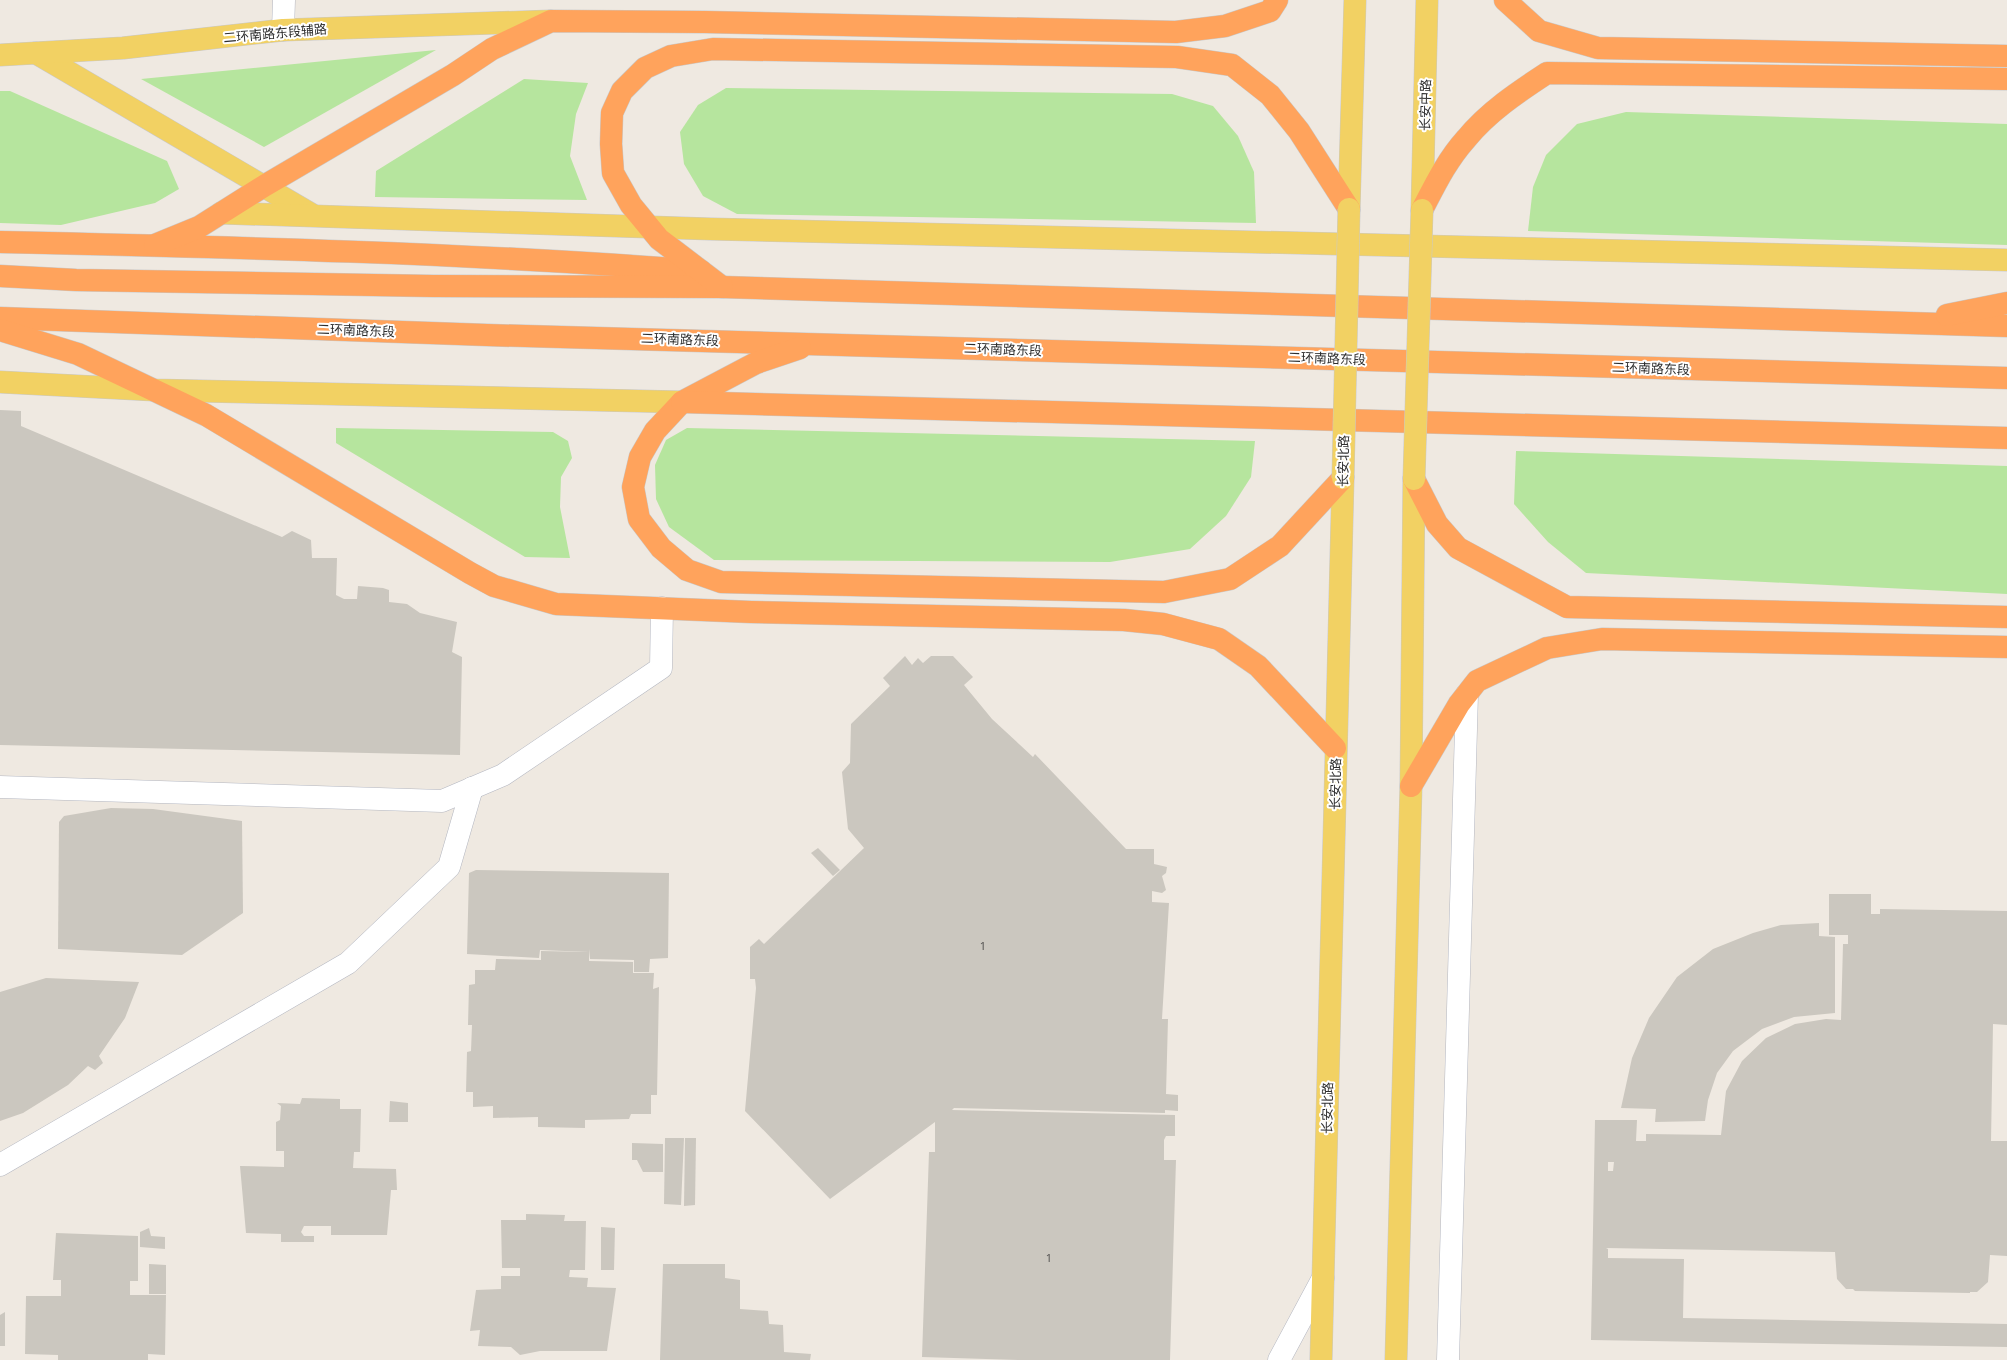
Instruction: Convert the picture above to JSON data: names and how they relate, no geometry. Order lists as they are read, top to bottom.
{
  "streets": {
    "highway": ["二环南路东段"],
    "main road": ["二环南路东段辅路", "长安中路", "长安北路"]
  },
  "house_numbers": ["1", "1"]
}
